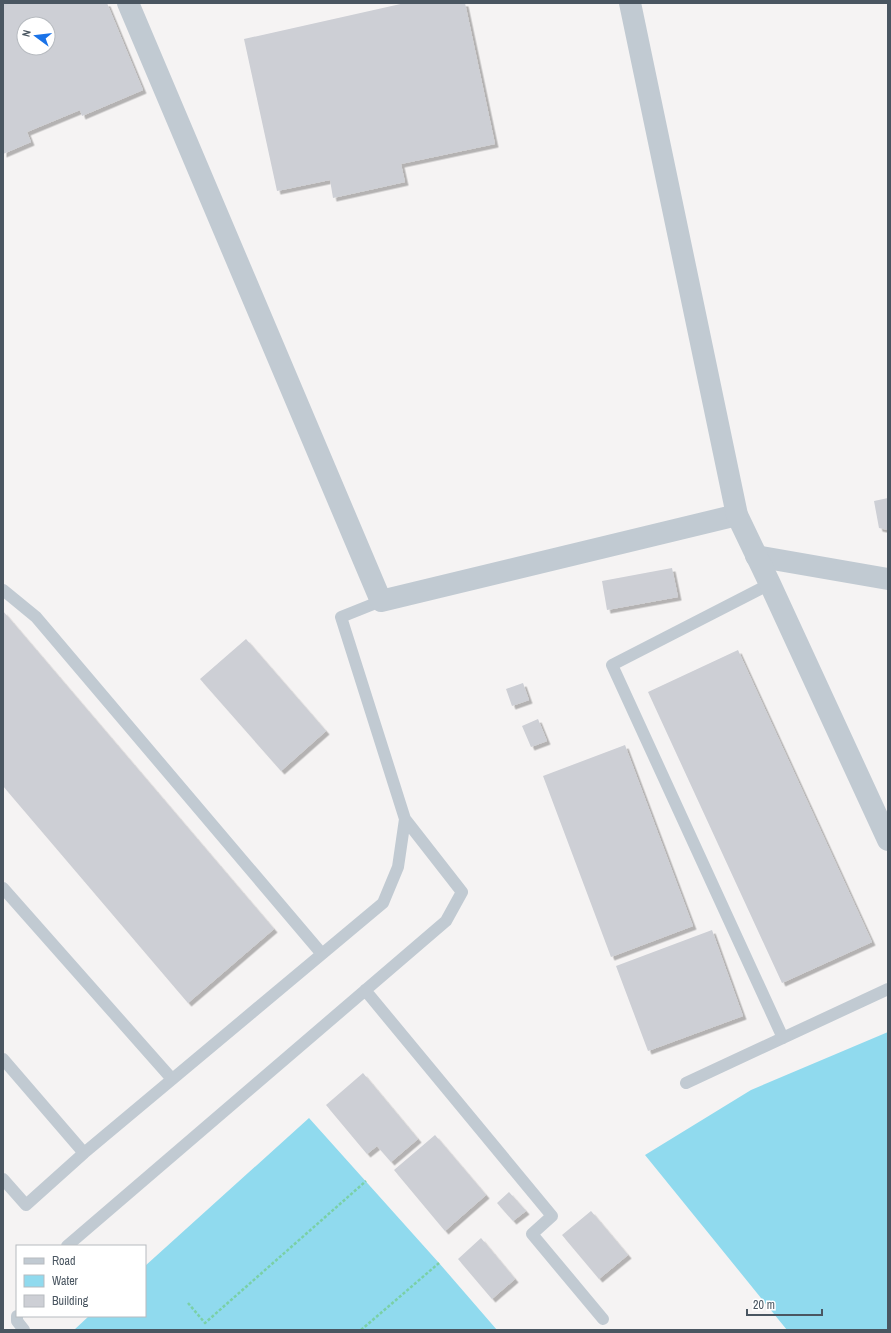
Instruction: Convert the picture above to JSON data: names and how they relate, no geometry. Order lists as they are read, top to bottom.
{
  "legend": ["Road", "Water", "Building"],
  "scale_bar": "20 m",
  "north": "left"
}
